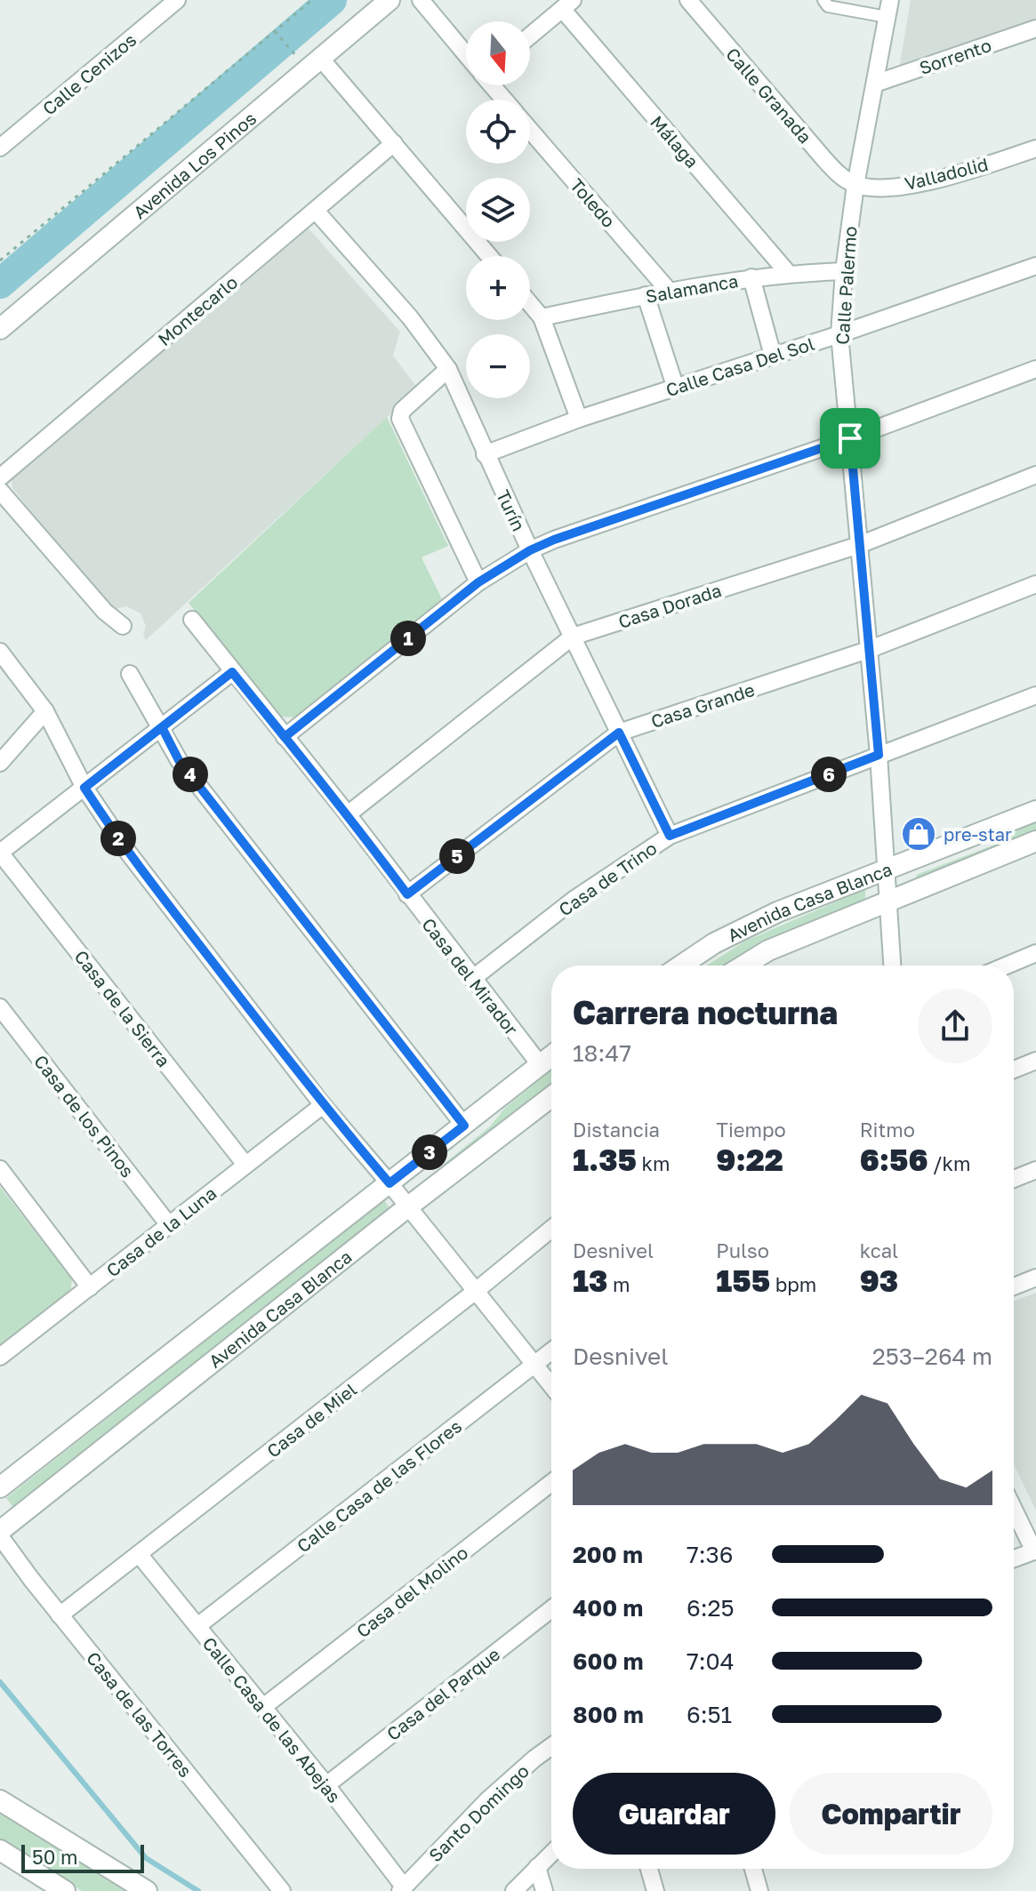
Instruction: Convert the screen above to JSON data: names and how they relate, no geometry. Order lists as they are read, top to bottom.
{
  "streets": {
    "street": [
      "Sorrento",
      "Calle Cenizos",
      "Calle Granada",
      "Málaga",
      "Avenida Los Pinos",
      "Valladolid",
      "Toledo",
      "Calle Palermo",
      "Salamanca",
      "Montecarlo",
      "Calle Casa Del Sol",
      "Turín",
      "Casa Dorada",
      "Casa Grande",
      "Casa de Trino",
      "Avenida Casa Blanca",
      "Casa del Mirador",
      "Casa de la Sierra",
      "Casa de los Pinos",
      "Casa de la Luna",
      "Casa de Miel",
      "Calle Casa de las Flores",
      "Casa del Molino",
      "Casa del Parque",
      "Casa de las Torres",
      "Calle Casa de las Abejas",
      "Santo Domingo"
    ]
  },
  "crossings": [
    ["Sorrento", "Calle Palermo"],
    ["Calle Granada", "Valladolid"],
    ["Calle Granada", "Calle Palermo"],
    ["Málaga", "Salamanca"],
    ["Valladolid", "Calle Palermo"],
    ["Toledo", "Salamanca"],
    ["Calle Palermo", "Salamanca"],
    ["Calle Palermo", "Calle Casa Del Sol"],
    ["Calle Palermo", "Casa Dorada"],
    ["Calle Palermo", "Casa Grande"],
    ["Calle Palermo", "Casa de Trino"],
    ["Calle Palermo", "Avenida Casa Blanca"],
    ["Montecarlo", "Turín"],
    ["Calle Casa Del Sol", "Turín"],
    ["Turín", "Casa Dorada"],
    ["Turín", "Casa Grande"],
    ["Turín", "Casa de Trino"],
    ["Casa Dorada", "Casa del Mirador"],
    ["Casa Grande", "Casa del Mirador"],
    ["Casa de Trino", "Casa del Mirador"],
    ["Avenida Casa Blanca", "Casa del Mirador"],
    ["Casa de la Sierra", "Casa de la Luna"],
    ["Casa de los Pinos", "Casa de la Luna"],
    ["Casa de Miel", "Casa de las Torres"],
    ["Casa de Miel", "Calle Casa de las Abejas"],
    ["Calle Casa de las Flores", "Calle Casa de las Abejas"],
    ["Casa del Molino", "Calle Casa de las Abejas"],
    ["Casa del Parque", "Calle Casa de las Abejas"],
    ["Calle Casa de las Abejas", "Santo Domingo"]
  ],
  "places": {
    "shop": ["pre-star"]
  },
  "scale_bar": "50 m",
  "north": "bottom",
  "page": {
    "map_buttons": ["+", "−"],
    "pins": [
      "1",
      "4",
      "6",
      "2",
      "5",
      "3"
    ],
    "heading": ["Carrera nocturna", "18:47"],
    "stats": [
      ["Distancia", "1.35 km"],
      ["Tiempo", "9:22"],
      ["Ritmo", "6:56 /km"],
      ["Desnivel", "13 m"],
      ["Pulso", "155 bpm"],
      ["kcal", "93"]
    ],
    "chart": ["Desnivel", "253–264 m"],
    "list": [
      {
        "name": "200 m",
        "note": "7:36"
      },
      {
        "name": "400 m",
        "note": "6:25"
      },
      {
        "name": "600 m",
        "note": "7:04"
      },
      {
        "name": "800 m",
        "note": "6:51"
      }
    ],
    "buttons": ["Guardar", "Compartir"],
    "scale": "50 m"
  }
}
